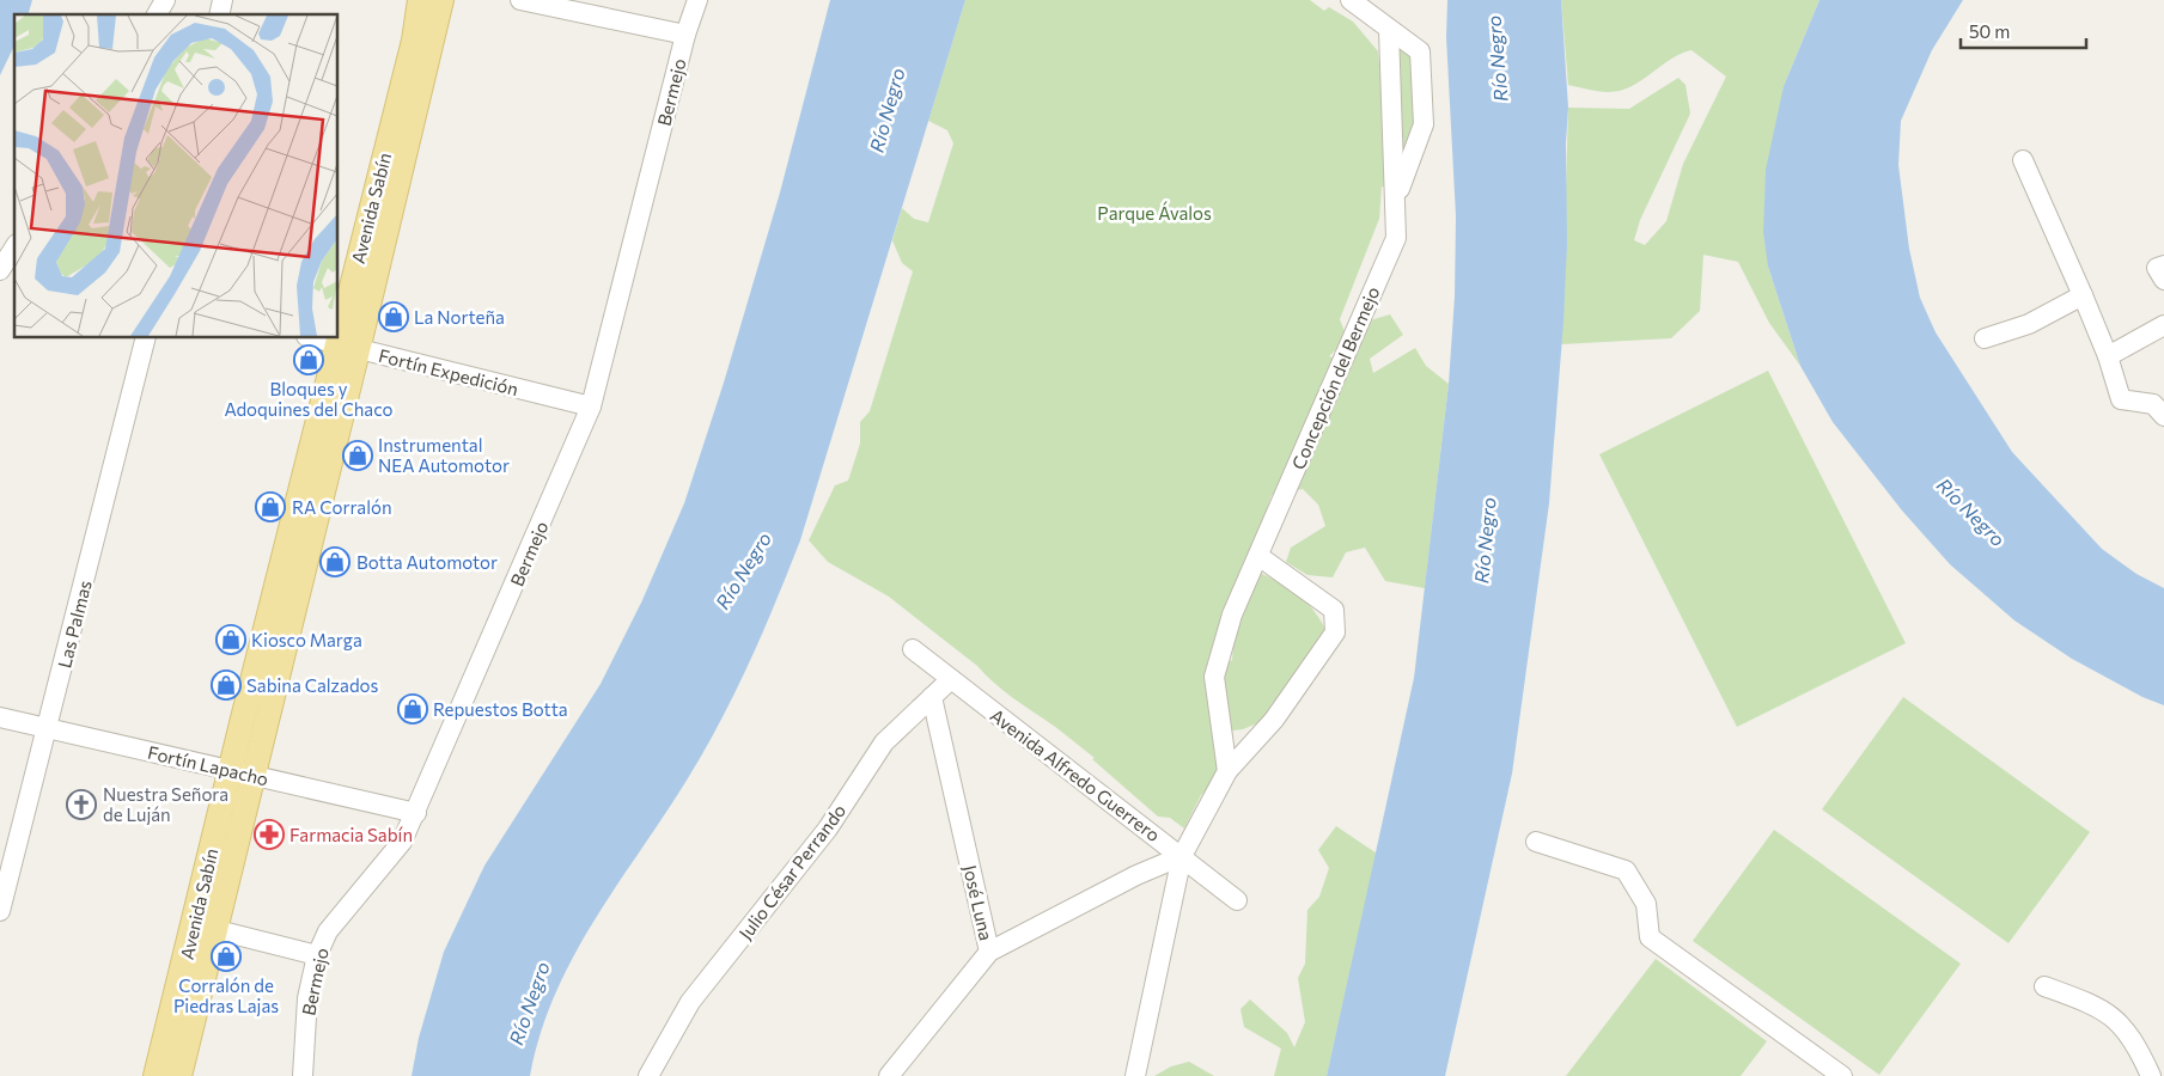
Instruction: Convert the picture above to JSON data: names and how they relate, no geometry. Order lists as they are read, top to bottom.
{
  "streets": {
    "main road": ["Avenida Sabín"],
    "street": [
      "Bermejo",
      "Fortín Expedición",
      "Concepción del Bermejo",
      "Las Palmas",
      "Fortín Lapacho",
      "Avenida Alfredo Guerrero",
      "Julio César Perrando",
      "José Luna"
    ]
  },
  "crossings": [
    ["Bermejo", "Fortín Expedición"],
    ["Bermejo", "Fortín Lapacho"],
    ["Avenida Sabín", "Fortín Expedición"],
    ["Avenida Sabín", "Fortín Lapacho"],
    ["Las Palmas", "Fortín Lapacho"],
    ["Avenida Alfredo Guerrero", "Julio César Perrando"],
    ["Julio César Perrando", "José Luna"]
  ],
  "water": ["Río Negro"],
  "parks": ["Parque Ávalos"],
  "places": {
    "shop": [
      "La Norteña",
      "Bloques y Adoquines del Chaco",
      "Instrumental NEA Automotor",
      "RA Corralón",
      "Botta Automotor",
      "Kiosco Marga",
      "Sabina Calzados",
      "Repuestos Botta",
      "Corralón de Piedras Lajas"
    ],
    "church": ["Nuestra Señora de Luján"],
    "pharmacy": ["Farmacia Sabín"]
  },
  "scale_bar": "50 m"
}
